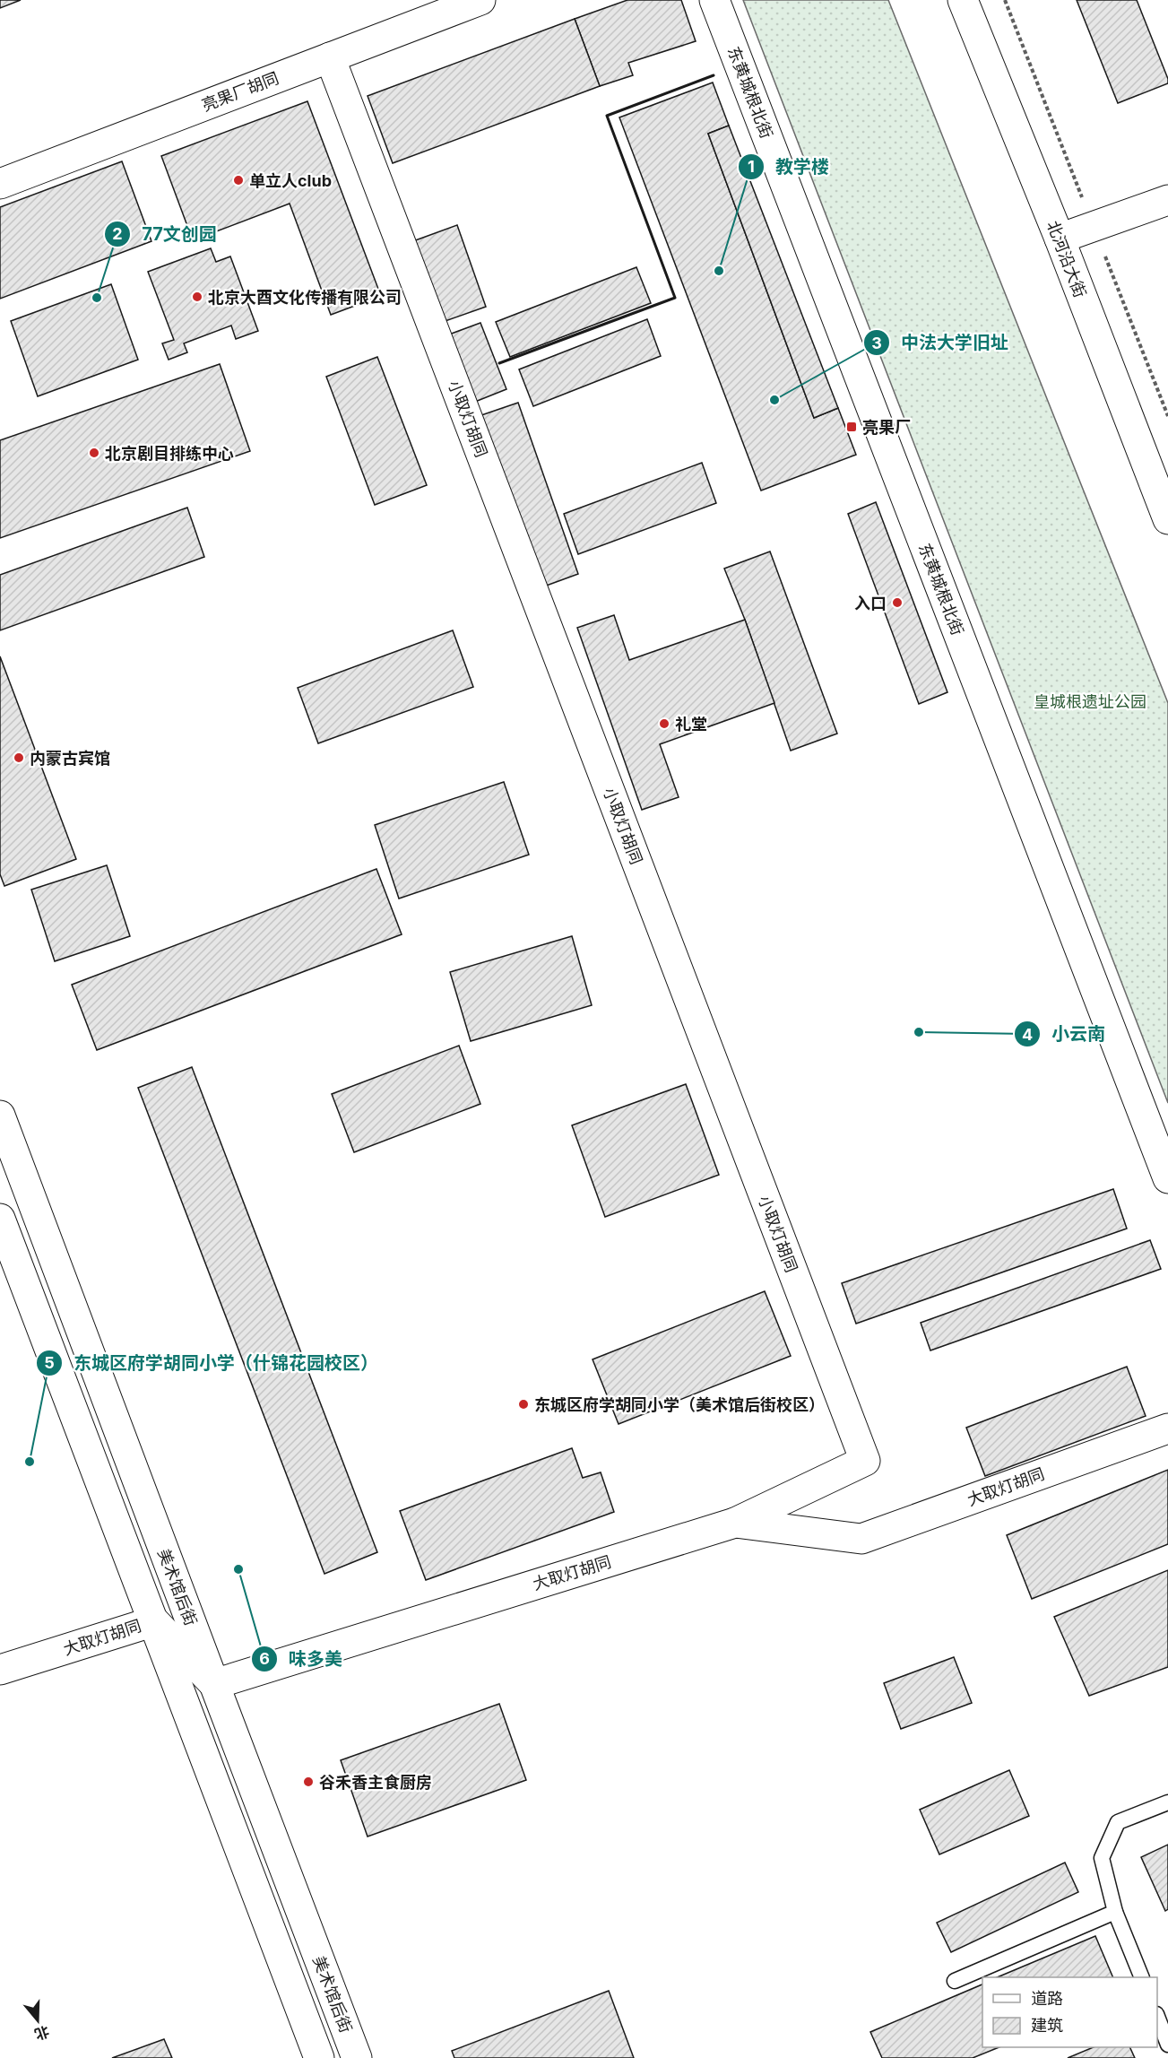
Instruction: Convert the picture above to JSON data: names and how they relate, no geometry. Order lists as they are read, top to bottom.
{
  "streets": {
    "street": [
      "亮果厂胡同",
      "东黄城根北街",
      "北河沿大街",
      "小取灯胡同",
      "大取灯胡同",
      "美术馆后街"
    ]
  },
  "crossings": [
    ["亮果厂胡同", "小取灯胡同"],
    ["小取灯胡同", "大取灯胡同"],
    ["大取灯胡同", "美术馆后街"]
  ],
  "parks": ["皇城根遗址公园"],
  "places": {
    "other": [
      "单立人club",
      "教学楼",
      "北京大酉文化传播有限公司",
      "77文创园",
      "中法大学旧址",
      "北京剧目排练中心",
      "入口",
      "礼堂",
      "内蒙古宾馆",
      "小云南",
      "东城区府学胡同小学（美术馆后街校区）",
      "东城区府学胡同小学（什锦花园校区）",
      "味多美",
      "谷禾香主食厨房"
    ],
    "transit": ["亮果厂"]
  },
  "legend": ["道路", "建筑"],
  "north": "bottom"
}
